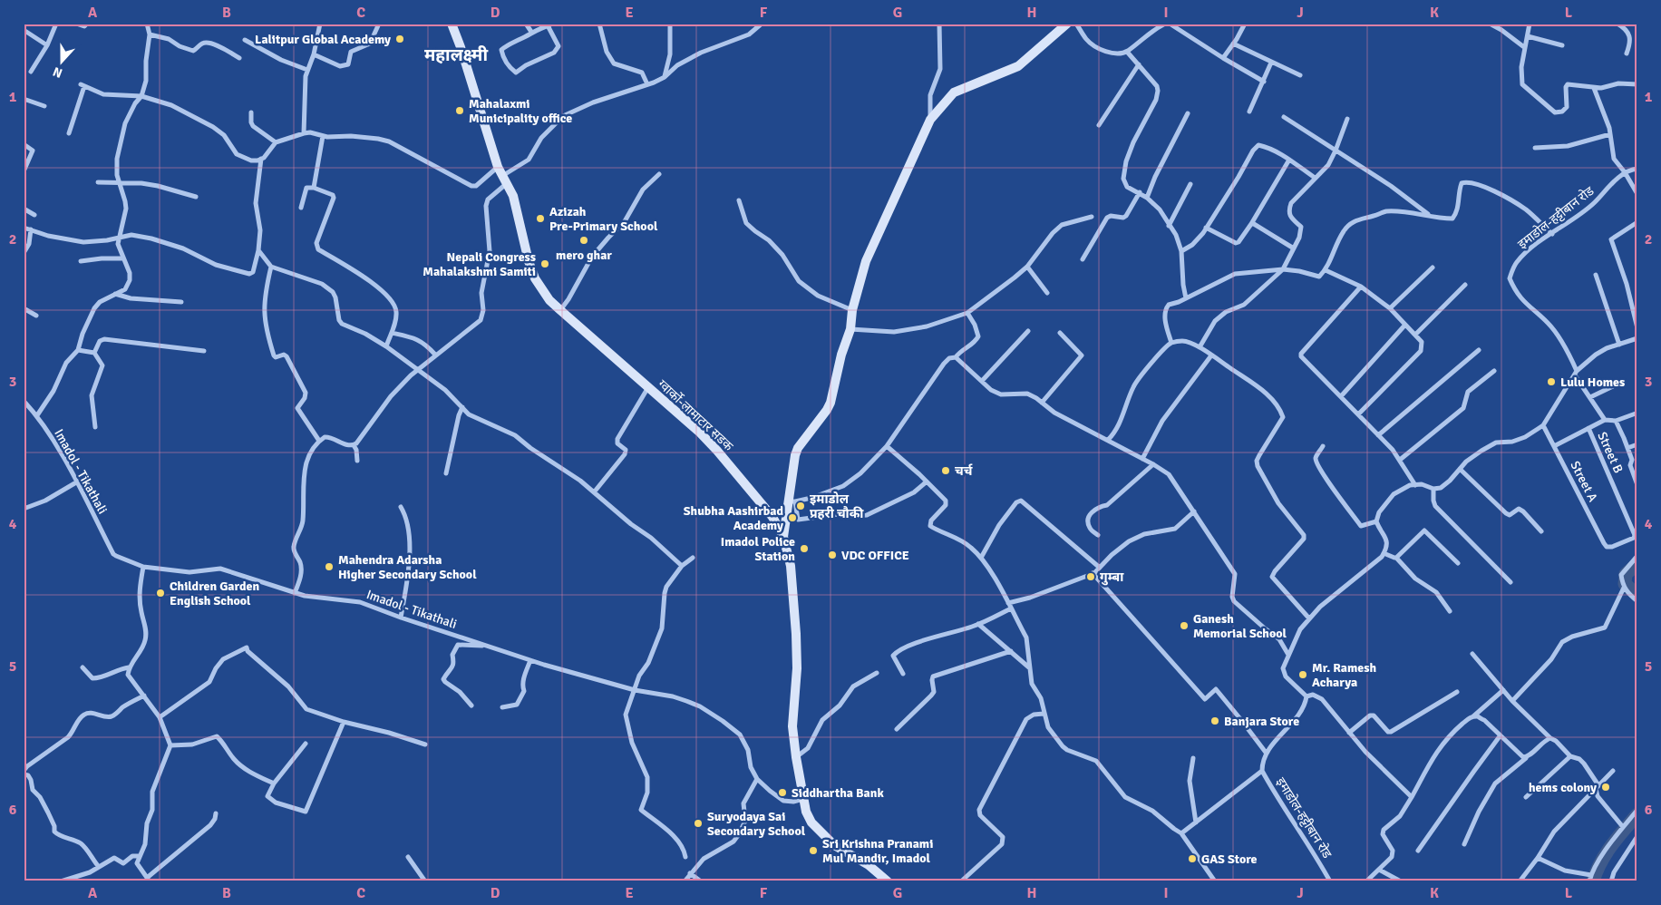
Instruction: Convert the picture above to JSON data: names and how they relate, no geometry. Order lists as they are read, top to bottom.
{
  "streets": {
    "main road": ["ग्वार्को-लामाटार सडक"],
    "street": [
      "इमाडोल-हट्टीबान रोड",
      "Street B",
      "Imadol - Tikathali",
      "Street A"
    ]
  },
  "crossings": [
    ["ग्वार्को-लामाटार सडक", "Imadol - Tikathali"],
    ["Street B", "Street A"]
  ],
  "districts": ["महालक्ष्मी"],
  "places": [
    "Lalitpur Global Academy",
    "Mahalaxmi Municipality office",
    "Azizah Pre-Primary School",
    "mero ghar",
    "Nepali Congress Mahalakshmi Samiti",
    "Lulu Homes",
    "चर्च",
    "इमाडोल प्रहरी चौकी",
    "Shubha Aashirbad Academy",
    "Imadol Police Station",
    "VDC OFFICE",
    "Mahendra Adarsha Higher Secondary School",
    "गुम्बा",
    "Children Garden English School",
    "Ganesh Memorial School",
    "Mr. Ramesh Acharya",
    "Banjara Store",
    "hems colony",
    "Siddhartha Bank",
    "Suryodaya Sai Secondary School",
    "Sri Krishna Pranami Mul Mandir, Imadol",
    "GAS Store"
  ],
  "north": "bottom",
  "grid": {
    "columns": [
      "A",
      "B",
      "C",
      "D",
      "E",
      "F",
      "G",
      "H",
      "I",
      "J",
      "K",
      "L"
    ],
    "rows": [
      "1",
      "2",
      "3",
      "4",
      "5",
      "6"
    ]
  }
}
